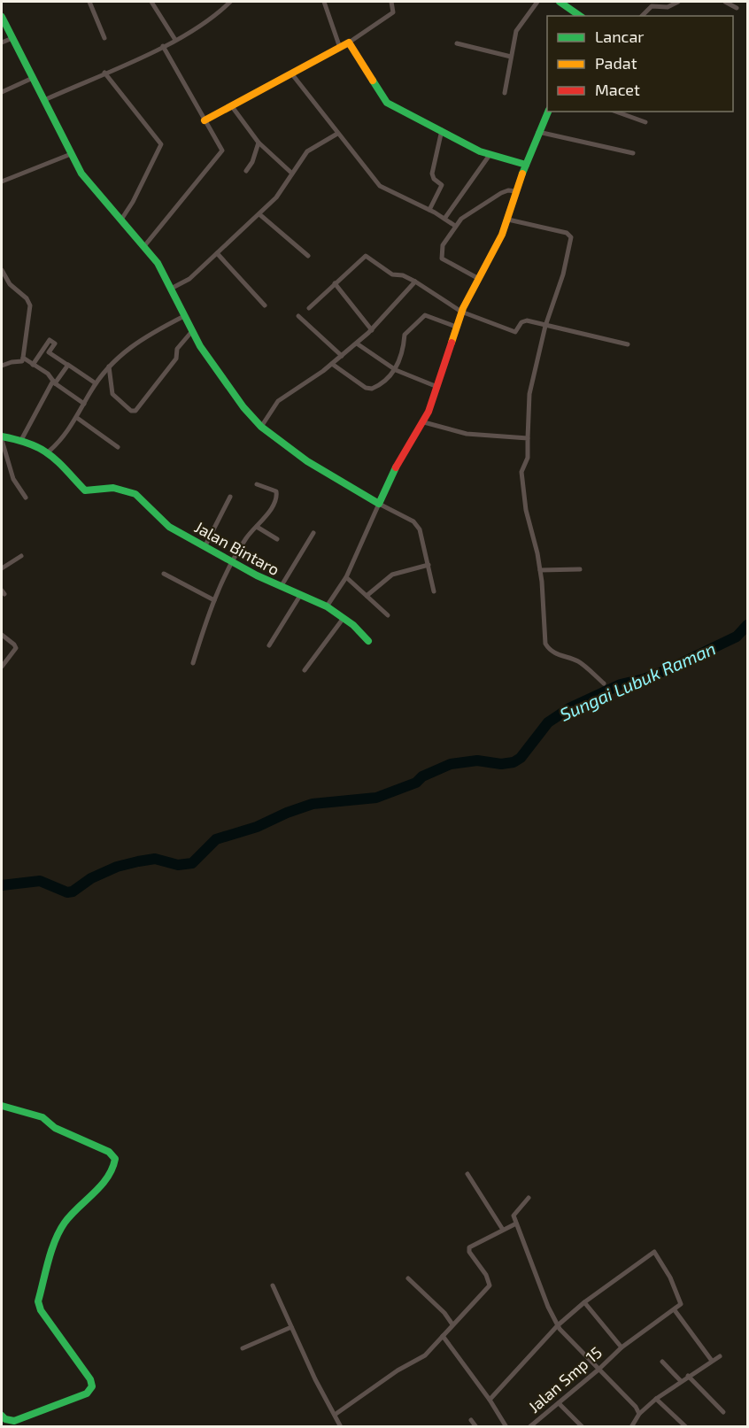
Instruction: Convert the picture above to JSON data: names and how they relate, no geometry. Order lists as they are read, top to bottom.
{
  "streets": {
    "street": ["Jalan Bintaro", "Jalan Smp 15"]
  },
  "water": ["Sungai Lubuk Raman"],
  "legend": ["Lancar", "Padat", "Macet"]
}
